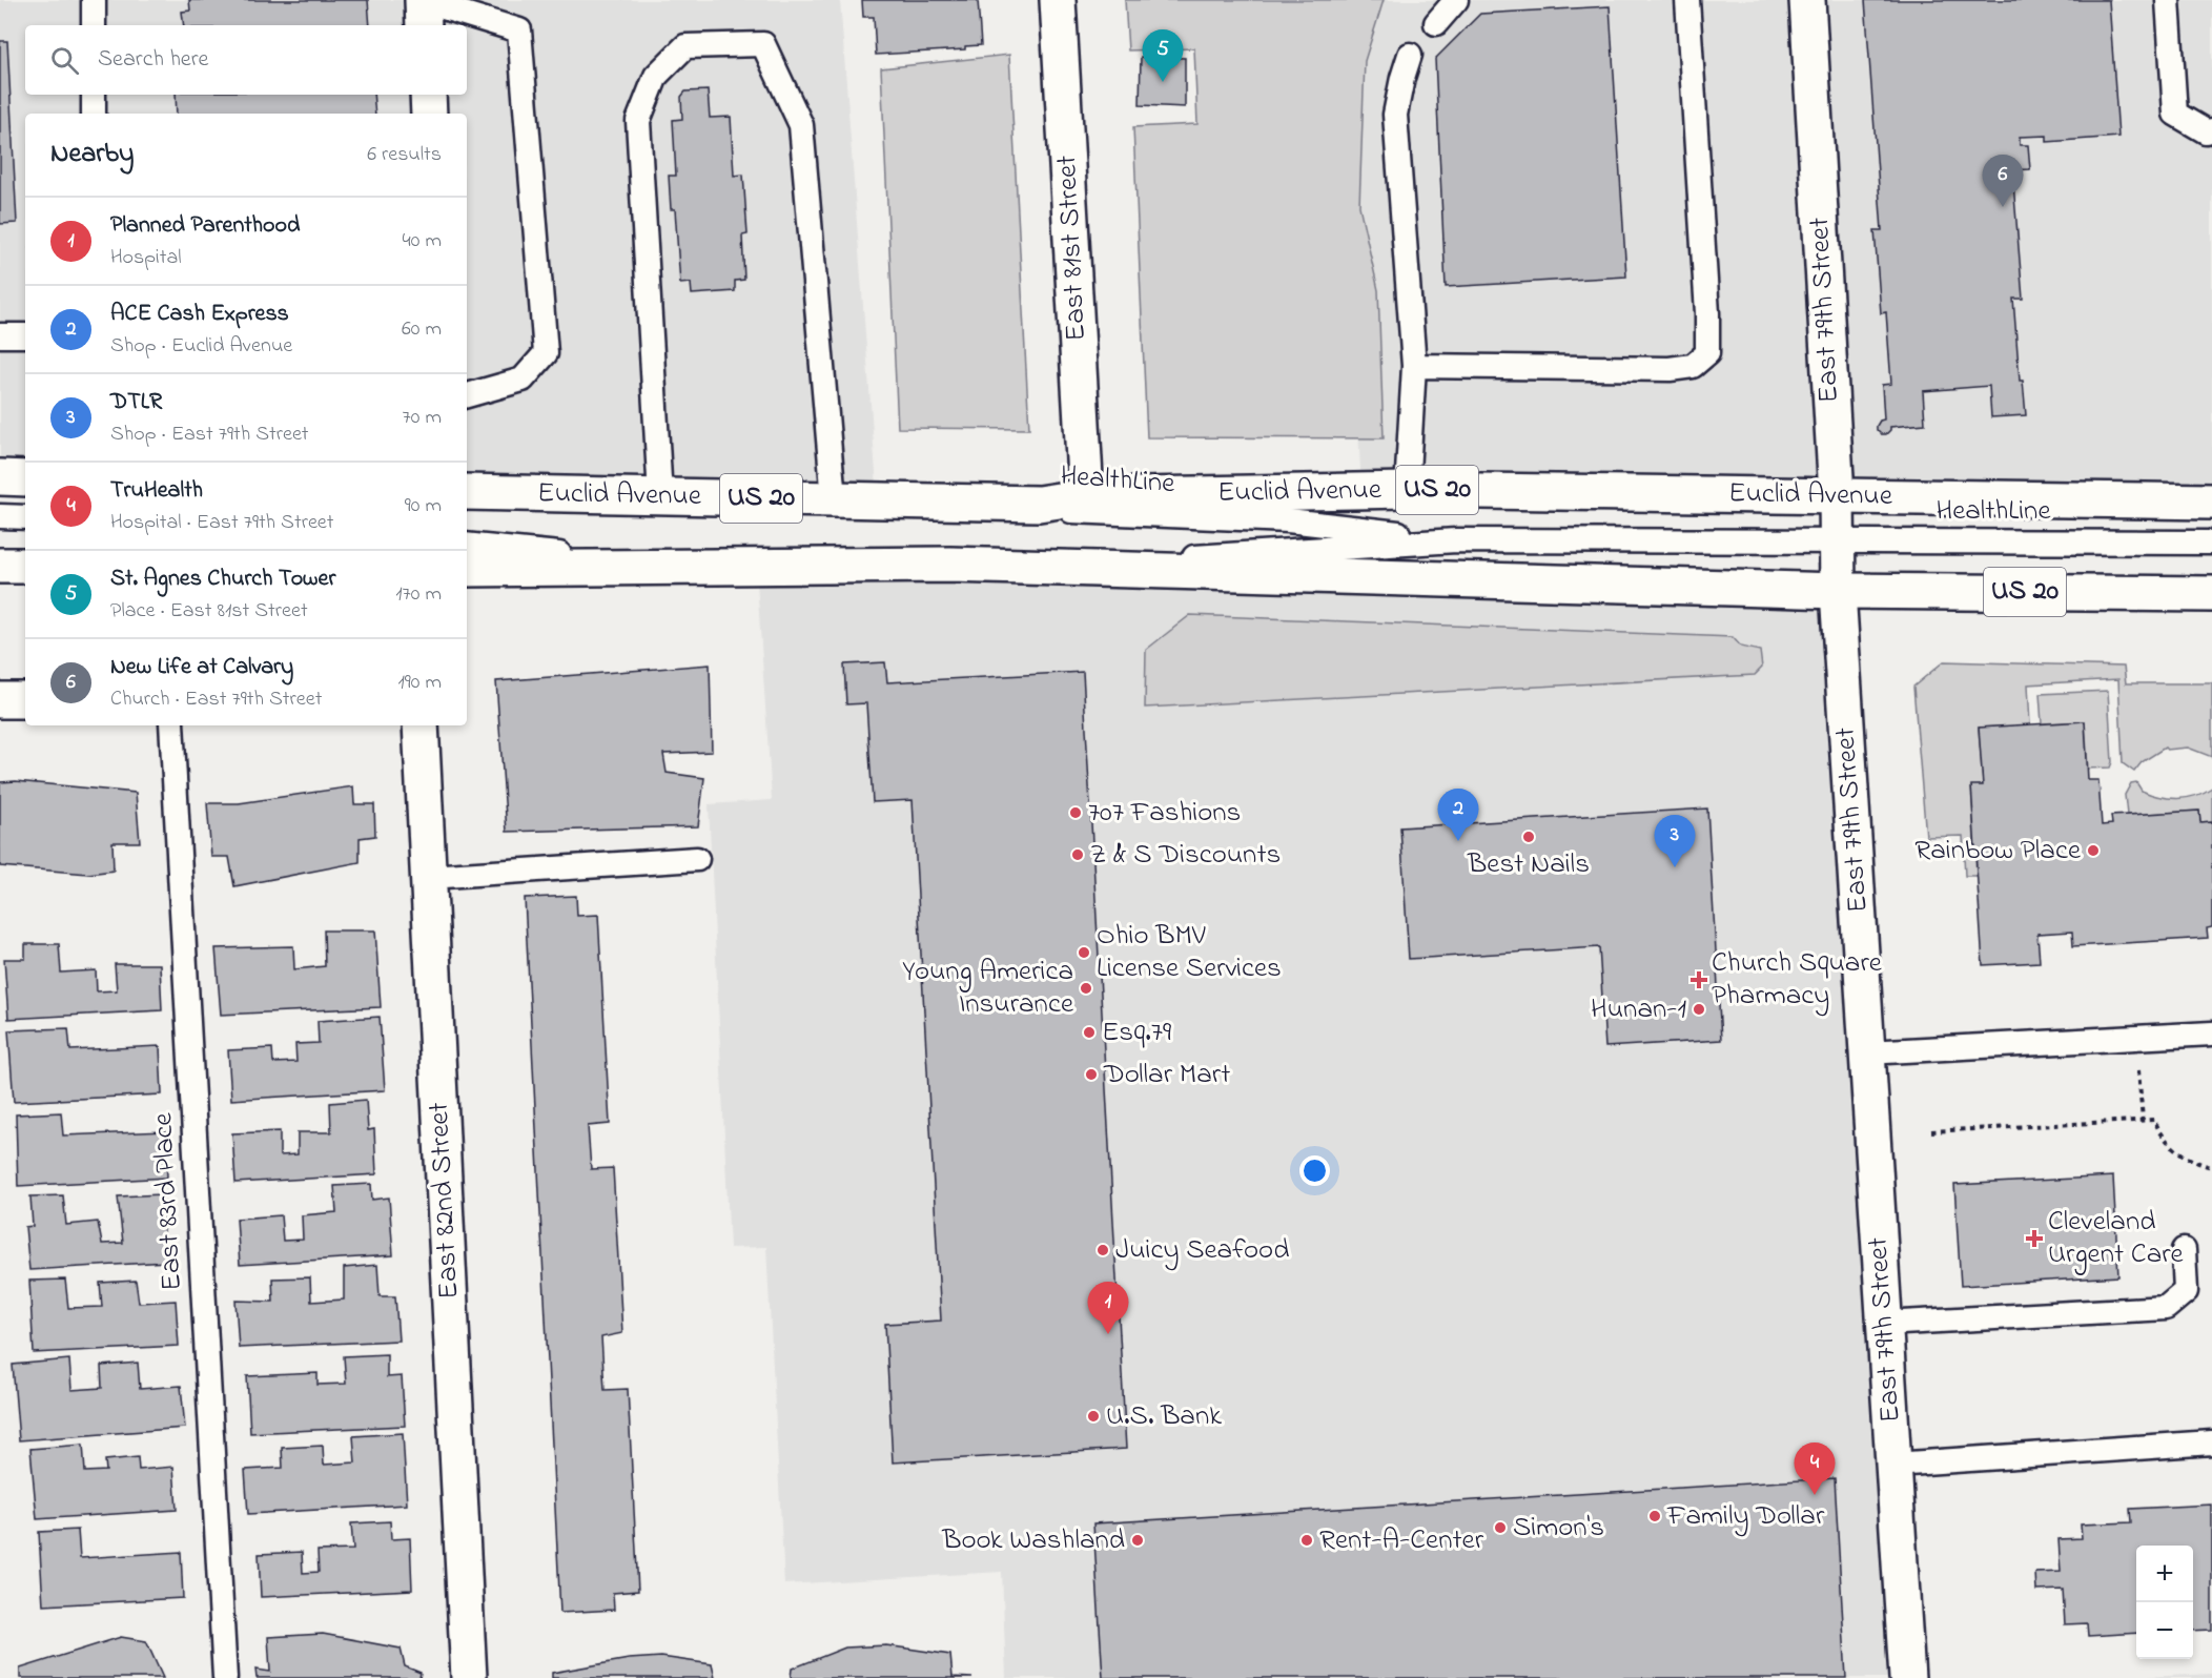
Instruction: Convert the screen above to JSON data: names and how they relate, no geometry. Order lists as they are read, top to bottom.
{
  "streets": {
    "main road": [
      "East 81st Street",
      "East 79th Street",
      "US 20",
      "Euclid Avenue",
      "East 82nd Street"
    ],
    "lane": ["HealthLine", "East 83rd Place"]
  },
  "crossings": [
    ["East 81st Street", "Euclid Avenue"],
    ["East 79th Street", "HealthLine"],
    ["East 79th Street", "US 20"],
    ["East 79th Street", "Euclid Avenue"],
    ["HealthLine", "US 20"],
    ["HealthLine", "Euclid Avenue"]
  ],
  "places": {
    "other": [
      "707 Fashions",
      "Best Nails",
      "Rainbow Place",
      "Z & S Discounts",
      "Ohio BMV License Services",
      "Young America Insurance",
      "Hunan-1",
      "Esq.79",
      "Dollar Mart",
      "Juicy Seafood",
      "U.S. Bank",
      "Family Dollar",
      "Simon's",
      "Book Washland",
      "Rent-A-Center"
    ],
    "health": ["Church Square Pharmacy", "Cleveland Urgent Care"]
  },
  "page": {
    "search": "Search here",
    "pins": [
      "5",
      "6",
      "2",
      "3",
      "1",
      "4"
    ],
    "heading": ["Nearby", "6 results"],
    "list": [
      {
        "mark": "1",
        "name": "Planned Parenthood",
        "note": "Hospital",
        "value": "40 m"
      },
      {
        "mark": "2",
        "name": "ACE Cash Express",
        "note": "Shop · Euclid Avenue",
        "value": "60 m"
      },
      {
        "mark": "3",
        "name": "DTLR",
        "note": "Shop · East 79th Street",
        "value": "70 m"
      },
      {
        "mark": "4",
        "name": "TruHealth",
        "note": "Hospital · East 79th Street",
        "value": "90 m"
      },
      {
        "mark": "5",
        "name": "St. Agnes Church Tower",
        "note": "Place · East 81st Street",
        "value": "170 m"
      },
      {
        "mark": "6",
        "name": "New Life at Calvary",
        "note": "Church · East 79th Street",
        "value": "190 m"
      }
    ],
    "map_buttons": ["+", "−"]
  }
}
